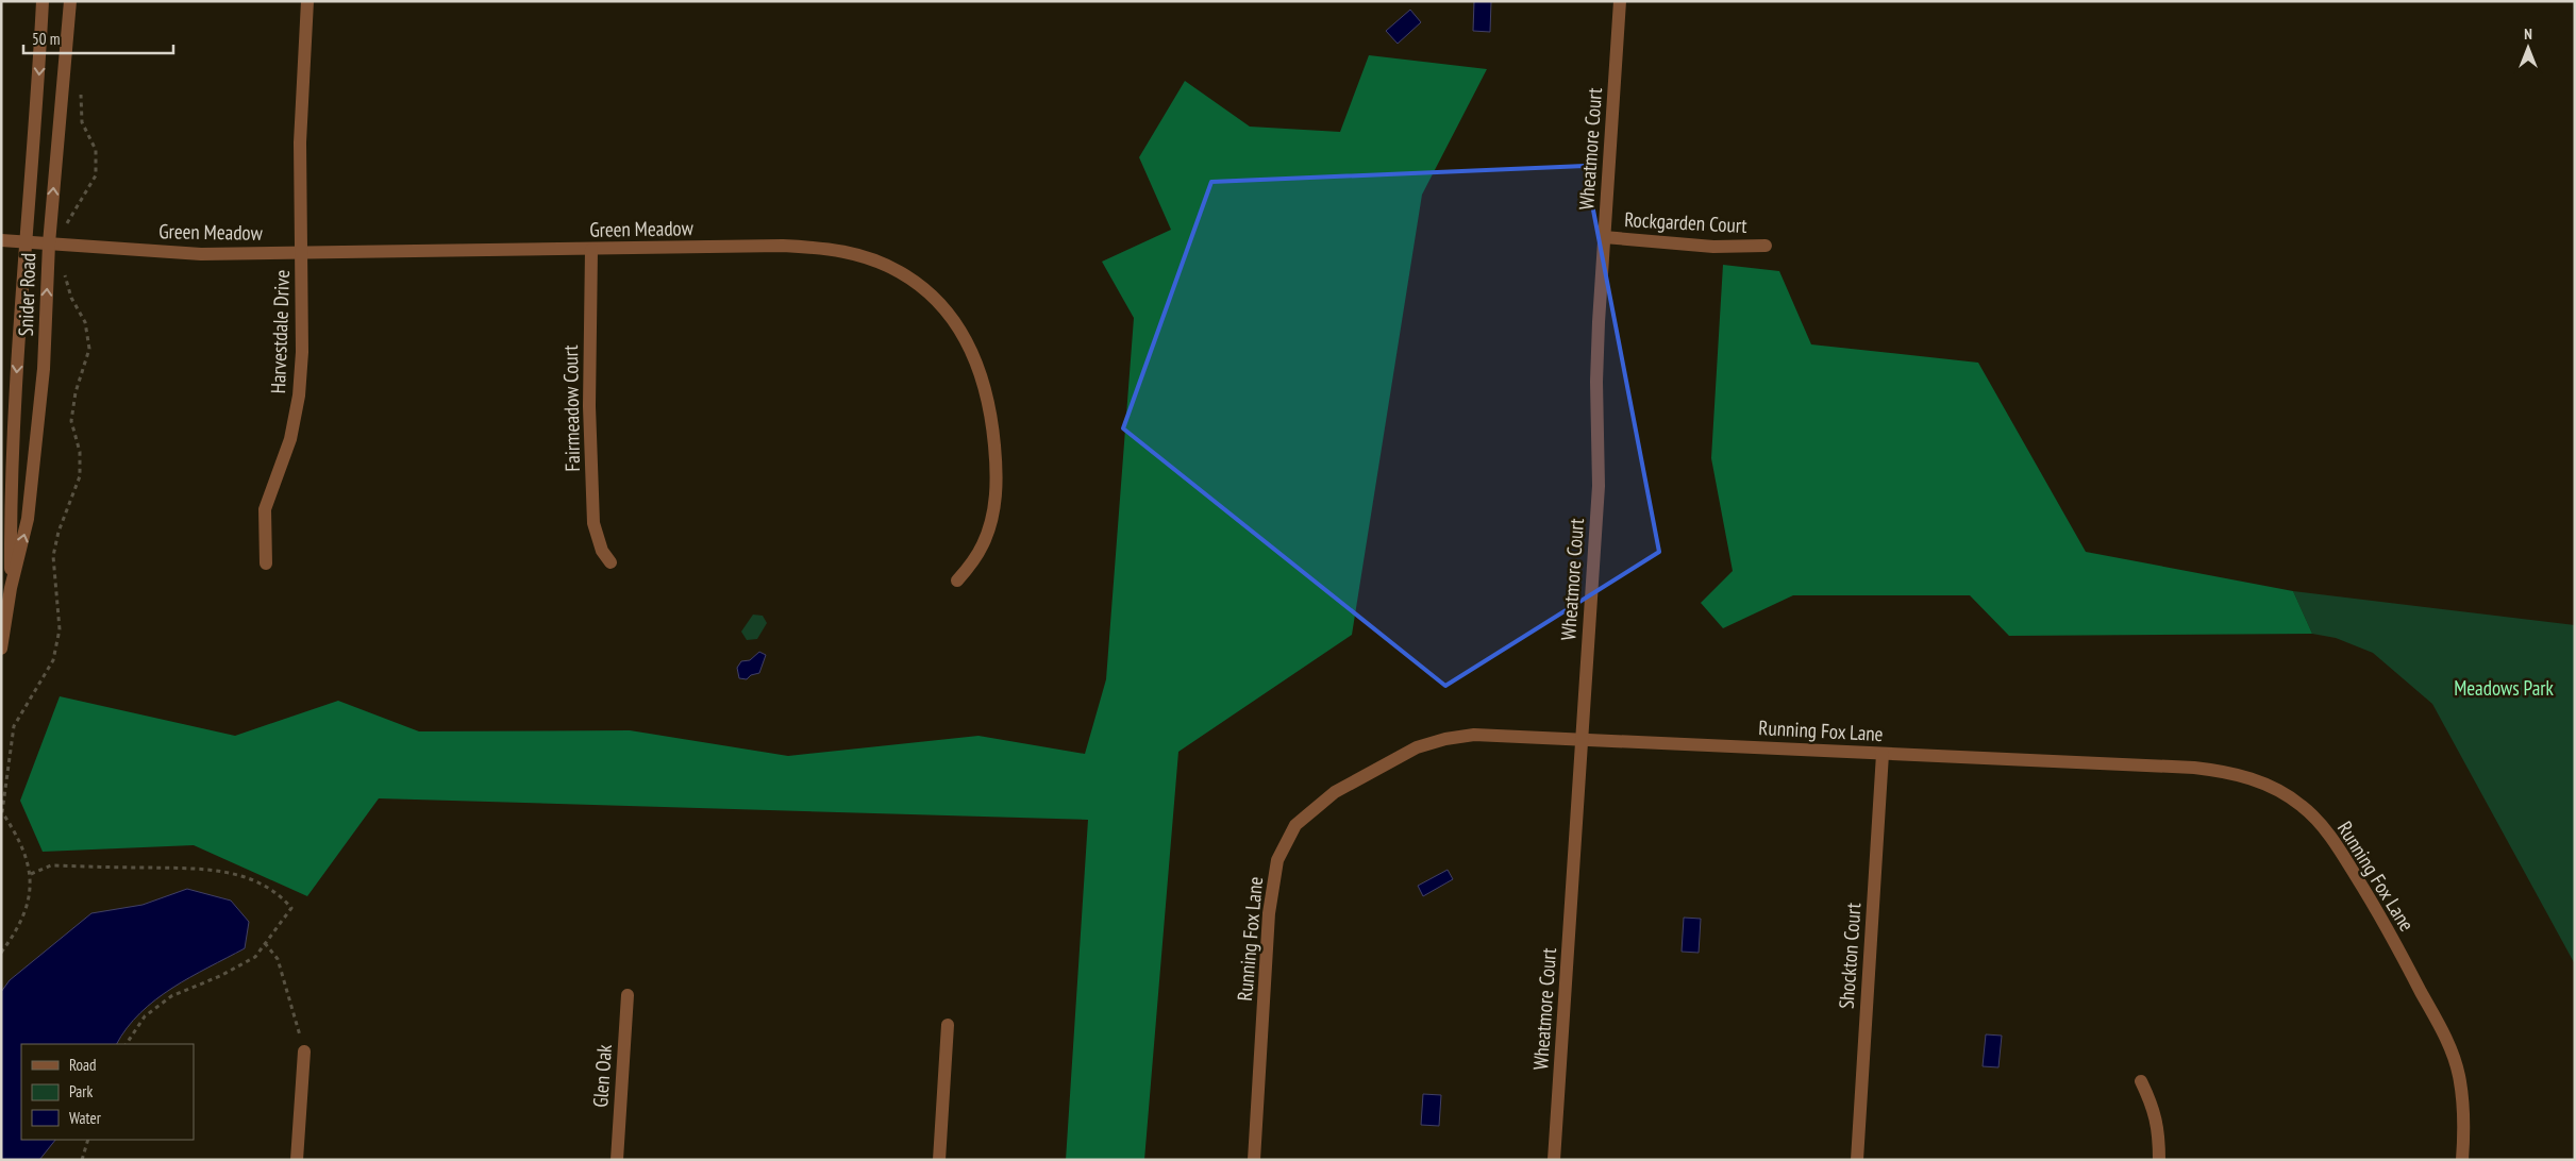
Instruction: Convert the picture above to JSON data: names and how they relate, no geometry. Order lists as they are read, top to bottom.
{
  "streets": {
    "street": [
      "Wheatmore Court",
      "Rockgarden Court",
      "Green Meadow",
      "Snider Road",
      "Harvestdale Drive",
      "Fairmeadow Court",
      "Running Fox Lane",
      "Shockton Court",
      "Glen Oak"
    ]
  },
  "crossings": [
    ["Wheatmore Court", "Rockgarden Court"],
    ["Wheatmore Court", "Running Fox Lane"],
    ["Green Meadow", "Snider Road"],
    ["Green Meadow", "Harvestdale Drive"],
    ["Green Meadow", "Fairmeadow Court"],
    ["Running Fox Lane", "Shockton Court"]
  ],
  "parks": ["Meadows Park"],
  "legend": ["Road", "Park", "Water"],
  "scale_bar": "50 m",
  "north": "top"
}
